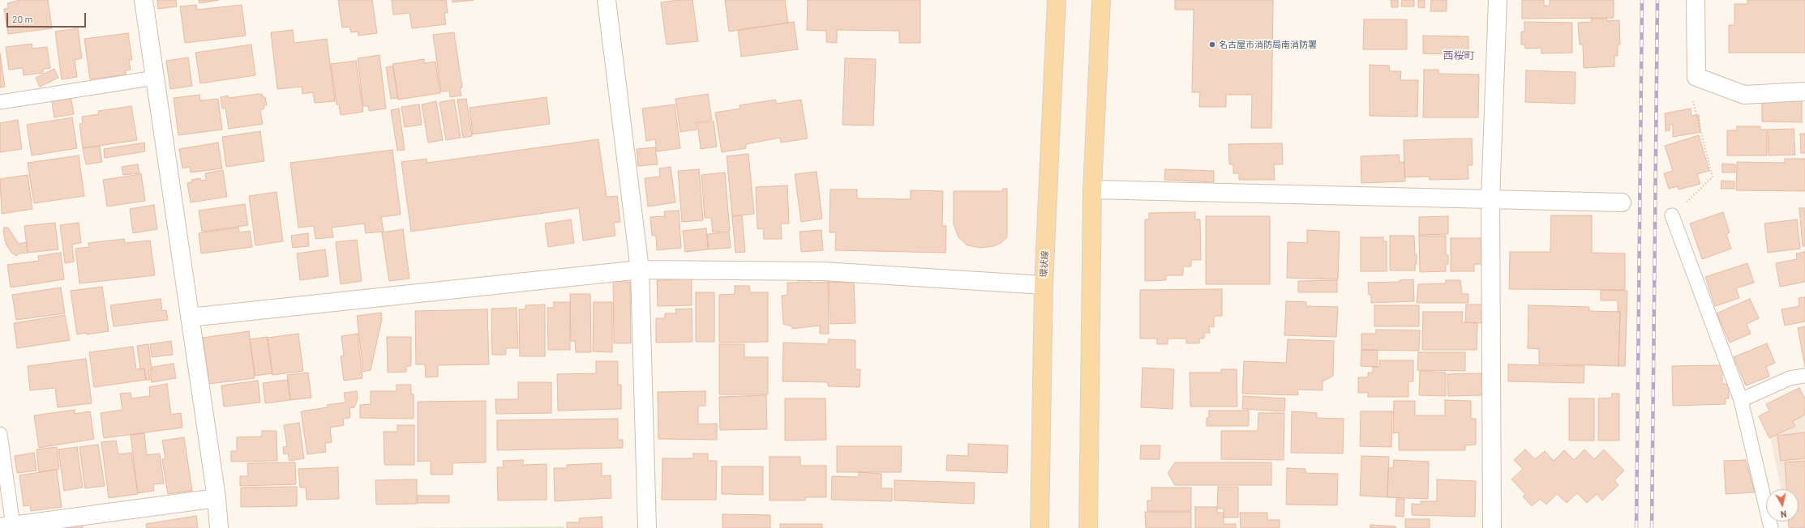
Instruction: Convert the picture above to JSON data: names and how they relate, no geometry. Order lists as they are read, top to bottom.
{
  "streets": {
    "main road": ["環状線"]
  },
  "districts": ["西桜町"],
  "places": ["名古屋市消防局南消防署"],
  "scale_bar": "20 m",
  "north": "bottom"
}
